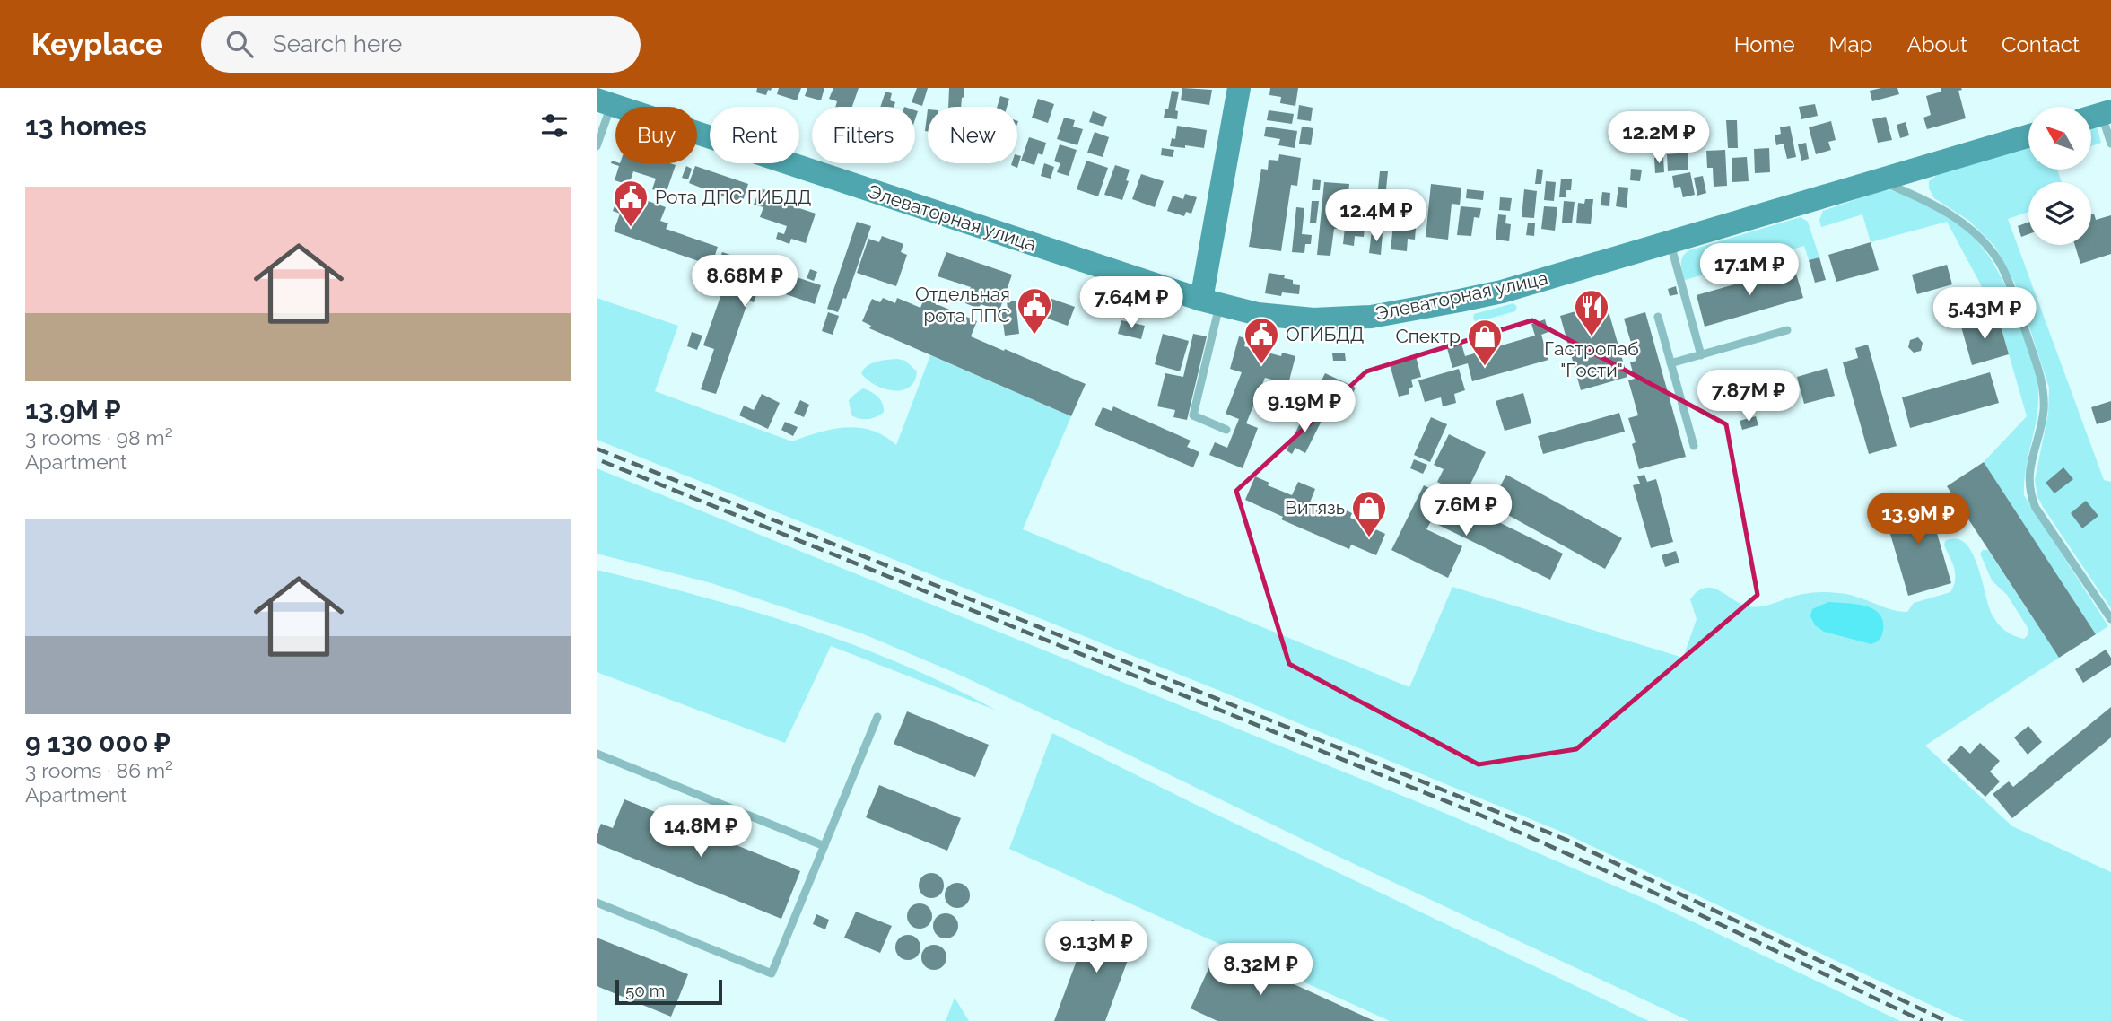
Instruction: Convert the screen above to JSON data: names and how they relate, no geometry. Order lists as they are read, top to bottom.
{
  "streets": {
    "street": ["Элеваторная улица"]
  },
  "places": {
    "public building": ["Рота ДПС ГИБДД", "Отдельная рота ППС", "ОГИБДД"],
    "restaurant": ["Гастропаб \"Гости\""],
    "shop": ["Спектр", "Витязь"]
  },
  "scale_bar": "50 m",
  "north": "top left",
  "page": {
    "header": "Keyplace",
    "search": "Search here",
    "nav": [
      "Home",
      "Map",
      "About",
      "Contact"
    ],
    "heading": "13 homes",
    "chip": [
      "Buy",
      "Rent",
      "Filters",
      "New"
    ],
    "price": [
      "12.2M ₽",
      "12.4M ₽",
      "17.1M ₽",
      "8.68M ₽",
      "7.64M ₽",
      "5.43M ₽",
      "7.87M ₽",
      "9.19M ₽",
      "7.6M ₽",
      "13.9M ₽",
      "14.8M ₽",
      "9.13M ₽",
      "8.32M ₽"
    ],
    "list": [
      {
        "name": "13.9M ₽",
        "note": "3 rooms · 98 m² · Apartment"
      },
      {
        "name": "9 130 000 ₽",
        "note": "3 rooms · 86 m² · Apartment"
      }
    ],
    "scale": "50 m"
  }
}
